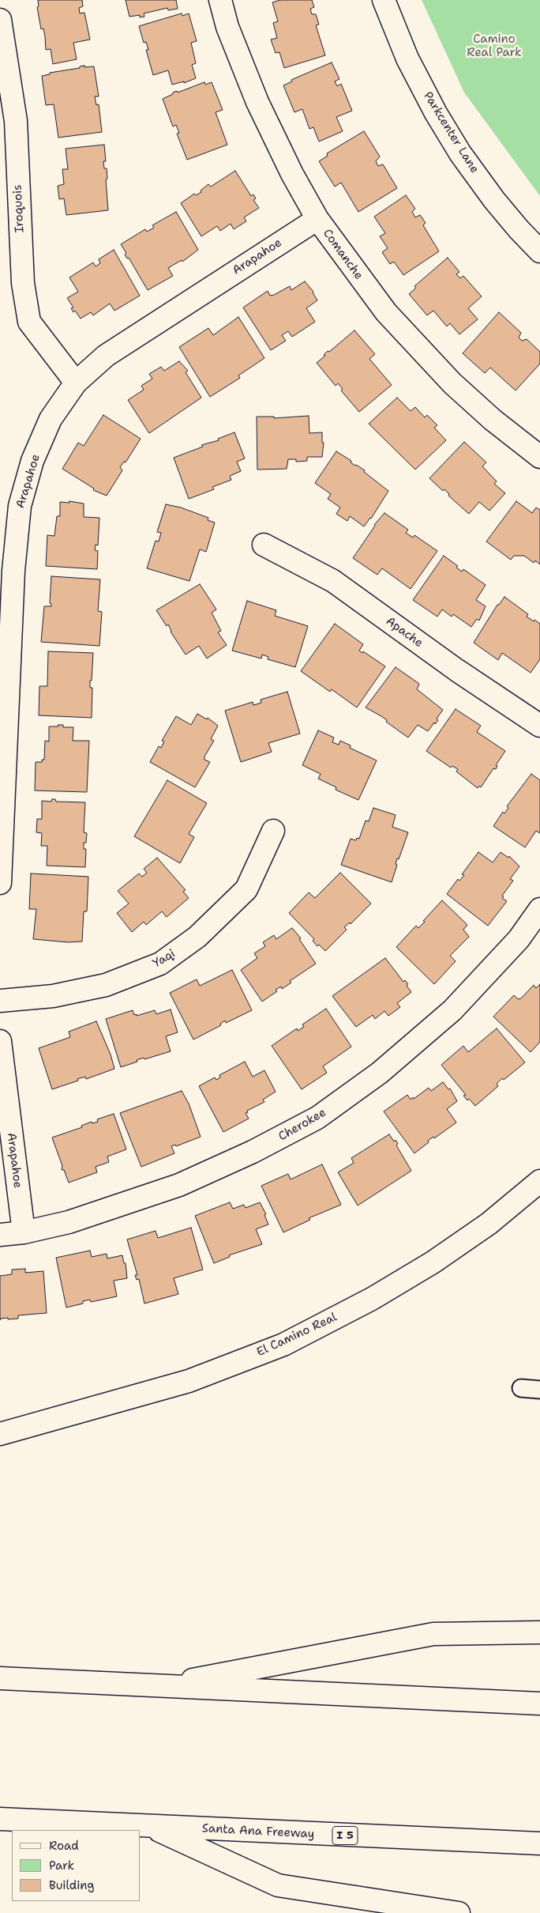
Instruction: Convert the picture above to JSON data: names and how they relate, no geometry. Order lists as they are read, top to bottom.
{
  "streets": {
    "main road": [
      "Parkcenter Lane",
      "Iroquois",
      "Comanche",
      "Arapahoe",
      "Apache",
      "Yaqi",
      "Cherokee",
      "El Camino Real",
      "Santa Ana Freeway",
      "I 5"
    ]
  },
  "crossings": [
    ["Iroquois", "Arapahoe"],
    ["Comanche", "Arapahoe"],
    ["Arapahoe", "Cherokee"]
  ],
  "parks": ["Camino Real Park"],
  "legend": ["Road", "Park", "Building"]
}
